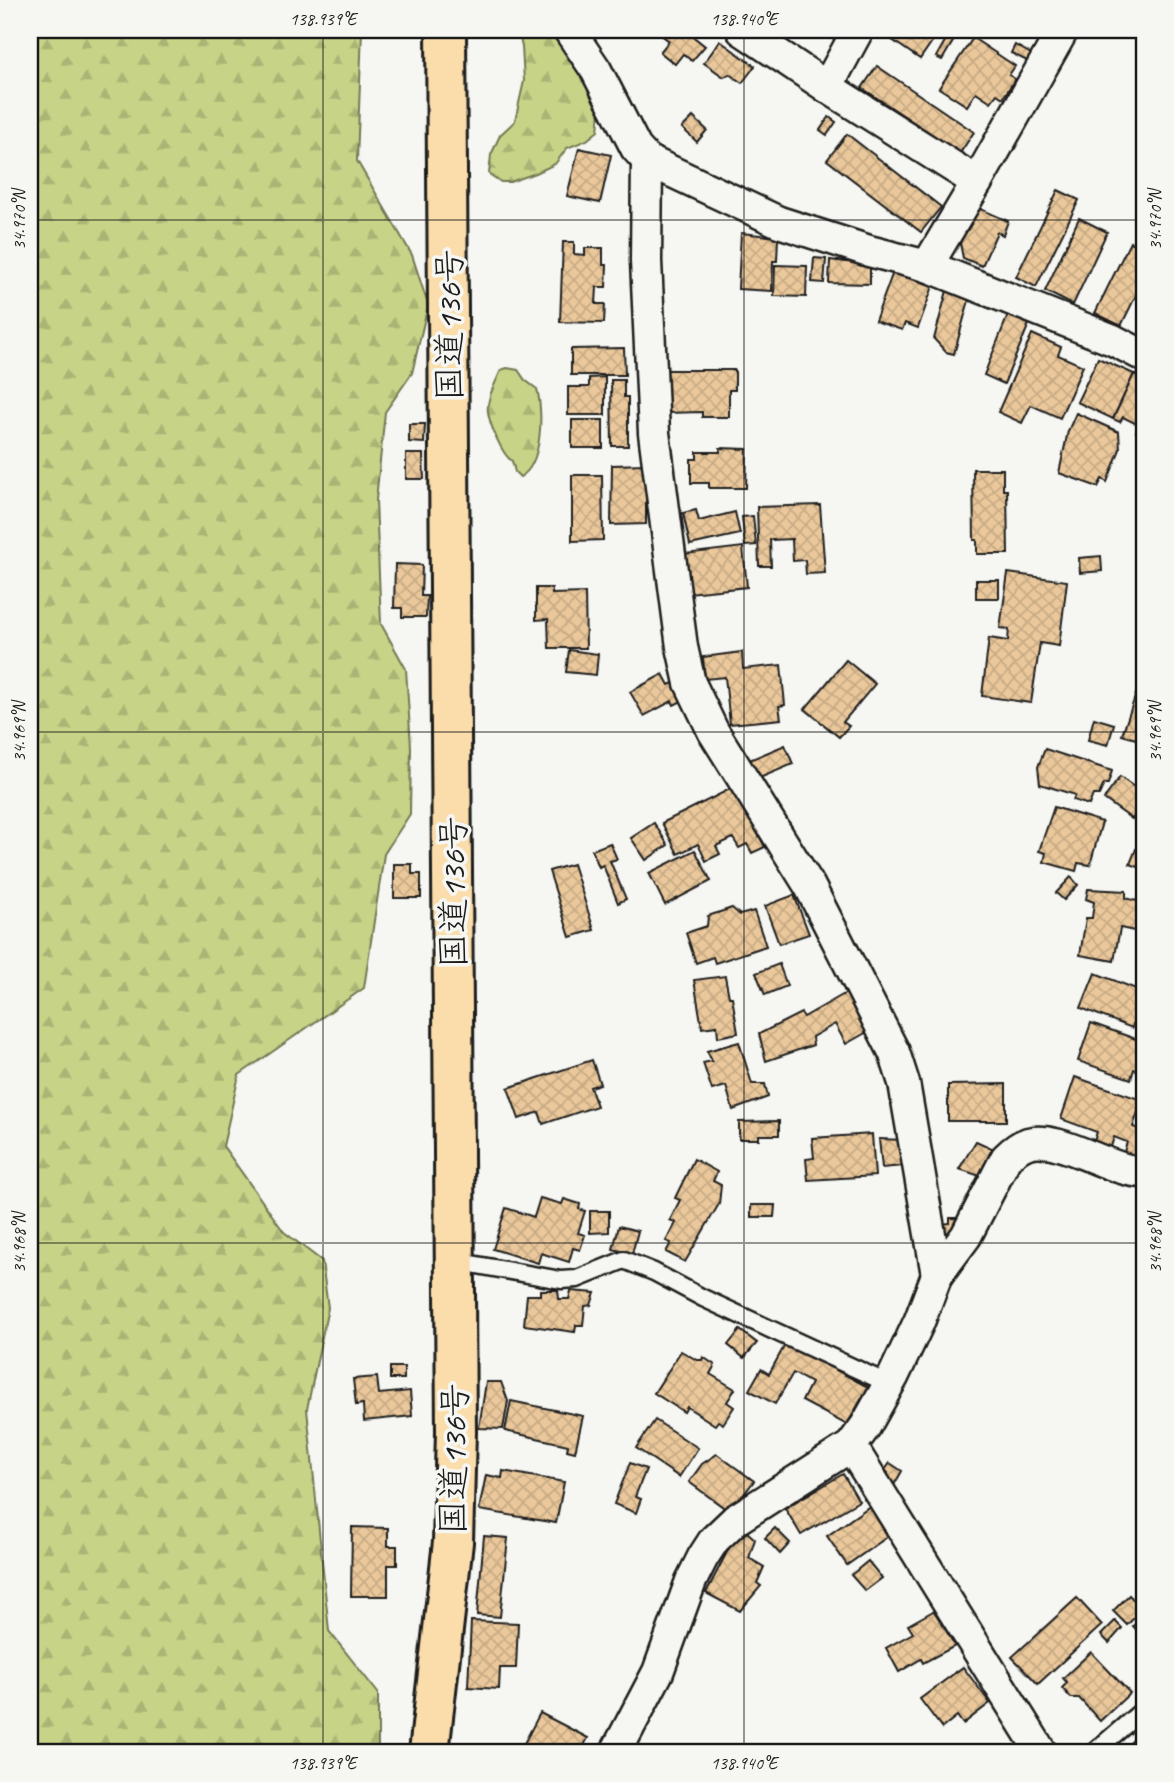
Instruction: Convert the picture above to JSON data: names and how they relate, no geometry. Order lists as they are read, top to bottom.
{
  "streets": {
    "highway": ["国道136号"]
  },
  "coordinates": [
    "138.939°E",
    "138.940°E",
    "34.970°N",
    "34.969°N",
    "34.968°N"
  ]
}
